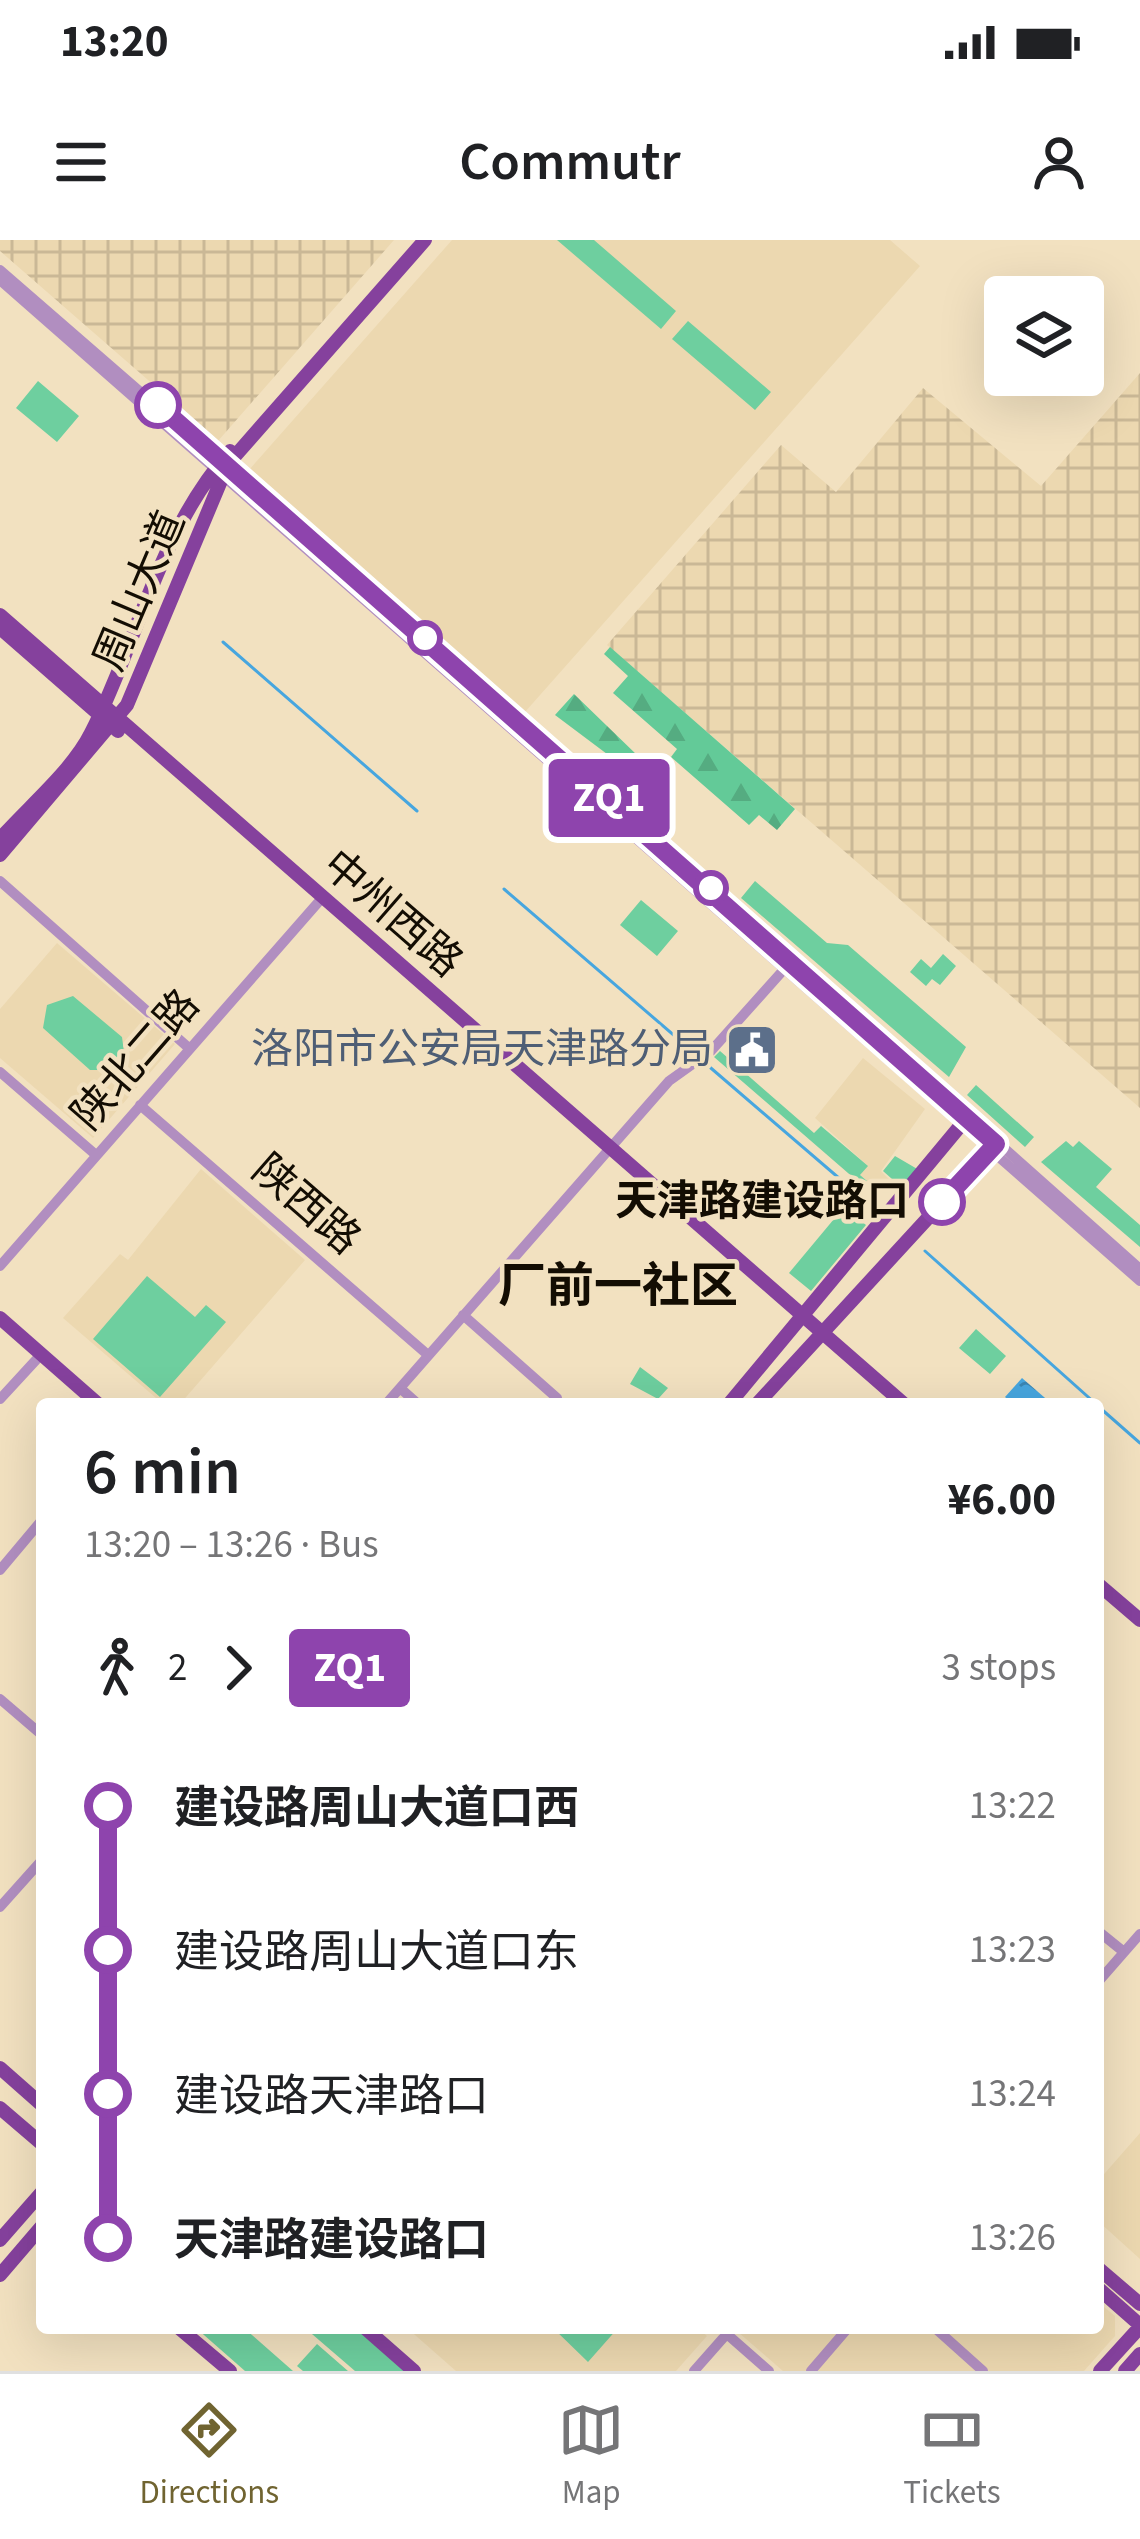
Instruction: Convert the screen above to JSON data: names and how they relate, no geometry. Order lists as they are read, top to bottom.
{
  "streets": {
    "main road": ["周山大道", "中州西路"],
    "street": ["陕北二路", "陕西路"]
  },
  "crossings": [
    ["周山大道", "中州西路"],
    ["中州西路", "陕北二路"],
    ["陕北二路", "陕西路"]
  ],
  "districts": ["厂前一社区"],
  "places": {
    "public building": ["洛阳市公安局天津路分局"],
    "other": ["天津路建设路口"]
  },
  "lines": ["bus line ZQ1"],
  "page": {
    "status": "13:20",
    "header": "Commutr",
    "on_map": "ZQ1",
    "heading": ["6 min", "13:20 – 13:26 · Bus", "¥6.00"],
    "legs": ["2", "ZQ1", "3 stops"],
    "list": [
      {
        "name": "建设路周山大道口西",
        "value": "13:22"
      },
      {
        "name": "建设路周山大道口东",
        "value": "13:23"
      },
      {
        "name": "建设路天津路口",
        "value": "13:24"
      },
      {
        "name": "天津路建设路口",
        "value": "13:26"
      }
    ],
    "tabs": ["Directions", "Map", "Tickets"]
  }
}
